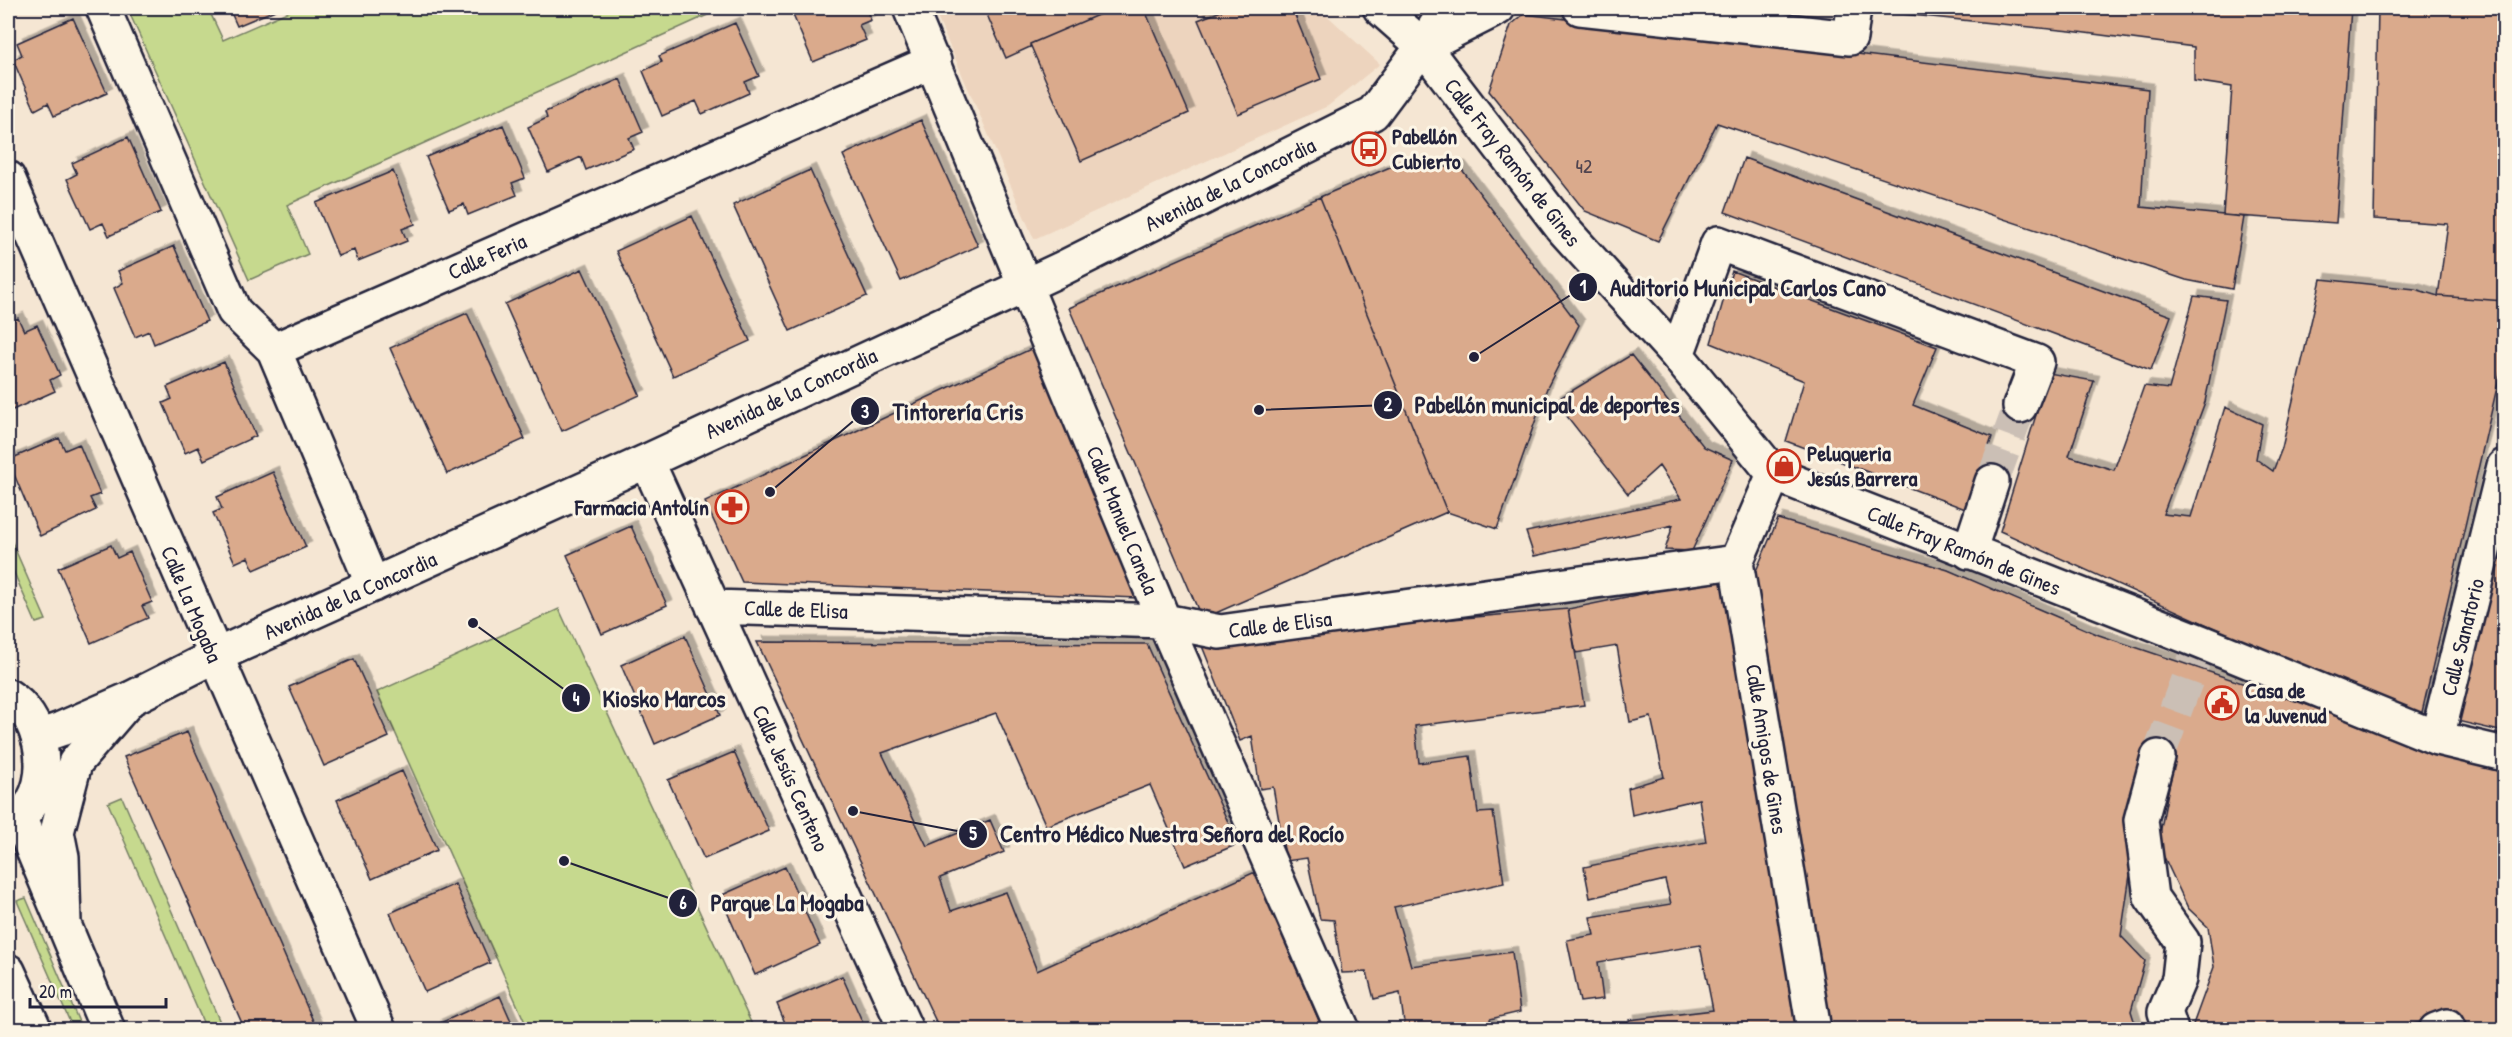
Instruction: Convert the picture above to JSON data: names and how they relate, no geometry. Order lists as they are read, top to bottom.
{
  "streets": {
    "street": [
      "Calle Fray Ramón de Gines",
      "Avenida de la Concordia",
      "Calle Feria",
      "Calle Manuel Canela",
      "Calle La Mogaba",
      "Calle de Elisa",
      "Calle Sanatorio",
      "Calle Amigos de Gines",
      "Calle Jesús Centeno"
    ]
  },
  "crossings": [
    ["Calle Fray Ramón de Gines", "Avenida de la Concordia"],
    ["Calle Fray Ramón de Gines", "Calle Sanatorio"],
    ["Avenida de la Concordia", "Calle Manuel Canela"],
    ["Avenida de la Concordia", "Calle La Mogaba"],
    ["Avenida de la Concordia", "Calle Jesús Centeno"],
    ["Calle Feria", "Calle Manuel Canela"],
    ["Calle Manuel Canela", "Calle de Elisa"],
    ["Calle de Elisa", "Calle Amigos de Gines"],
    ["Calle de Elisa", "Calle Jesús Centeno"]
  ],
  "places": {
    "bus stop": ["Pabellón Cubierto"],
    "other": [
      "Auditorio Municipal Carlos Cano",
      "Pabellón municipal de deportes",
      "Tintorería Cris",
      "Kiosko Marcos",
      "Centro Médico Nuestra Señora del Rocío",
      "Parque La Mogaba"
    ],
    "shop": ["Peluqueria Jesús Barrera"],
    "pharmacy": ["Farmacia Antolín"],
    "public building": ["Casa de la Juvenud"]
  },
  "house_numbers": ["42"],
  "scale_bar": "20 m"
}
